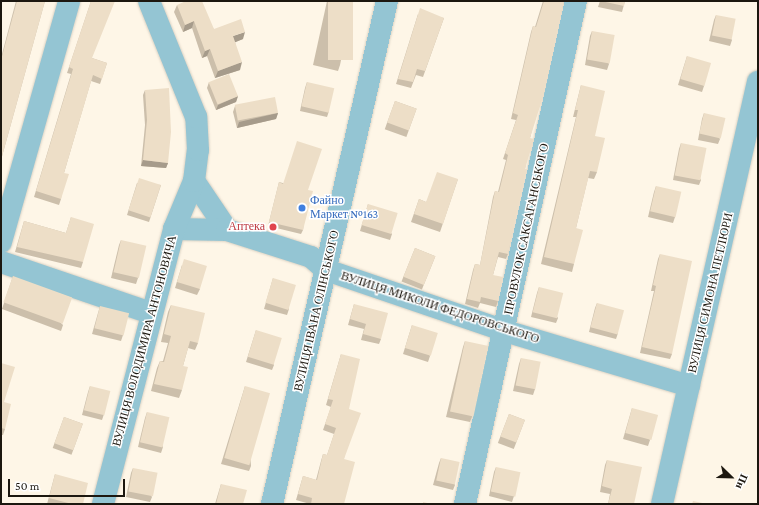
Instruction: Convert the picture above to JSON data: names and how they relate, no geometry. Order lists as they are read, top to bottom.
{
  "streets": {
    "street": [
      "ПРОВУЛОК САКСАГАНСЬКОГО",
      "ВУЛИЦЯ СИМОНА ПЕТЛЮРИ",
      "ВУЛИЦЯ МИКОЛИ ФЕДОРОВСЬКОГО",
      "ВУЛИЦЯ ІВАНА ОЛІНСЬКОГО",
      "ВУЛИЦЯ ВОЛОДИМИРА АНТОНОВИЧА"
    ]
  },
  "crossings": [
    ["ПРОВУЛОК САКСАГАНСЬКОГО", "ВУЛИЦЯ МИКОЛИ ФЕДОРОВСЬКОГО"],
    ["ВУЛИЦЯ СИМОНА ПЕТЛЮРИ", "ВУЛИЦЯ МИКОЛИ ФЕДОРОВСЬКОГО"],
    ["ВУЛИЦЯ МИКОЛИ ФЕДОРОВСЬКОГО", "ВУЛИЦЯ ІВАНА ОЛІНСЬКОГО"],
    ["ВУЛИЦЯ МИКОЛИ ФЕДОРОВСЬКОГО", "ВУЛИЦЯ ВОЛОДИМИРА АНТОНОВИЧА"]
  ],
  "places": ["Файно Маркет №163", "Аптека"],
  "scale_bar": "50 m",
  "north": "bottom right"
}
